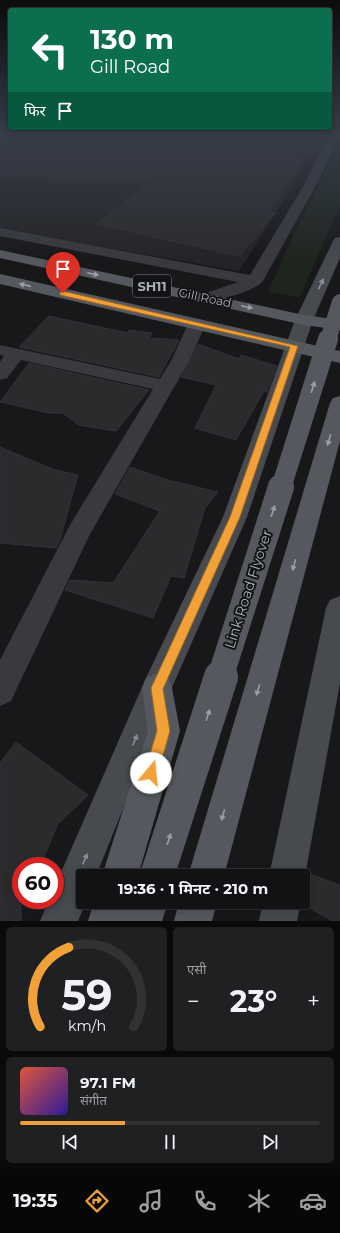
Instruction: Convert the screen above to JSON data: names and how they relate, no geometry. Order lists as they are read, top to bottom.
{
  "streets": {
    "main road": ["SH11", "Gill Road", "Link Road Flyover"]
  },
  "page": {
    "turn": ["130 m", "Gill Road"],
    "then": "फिर",
    "limit": "60",
    "trip": "19:36 · 1 मिनट · 210 m",
    "tile": "एसी",
    "heat": ["−", "23°", "+"],
    "song": ["97.1 FM", "संगीत"],
    "tabs": "19:35",
    "gauge": ["59", "km/h"]
  }
}
